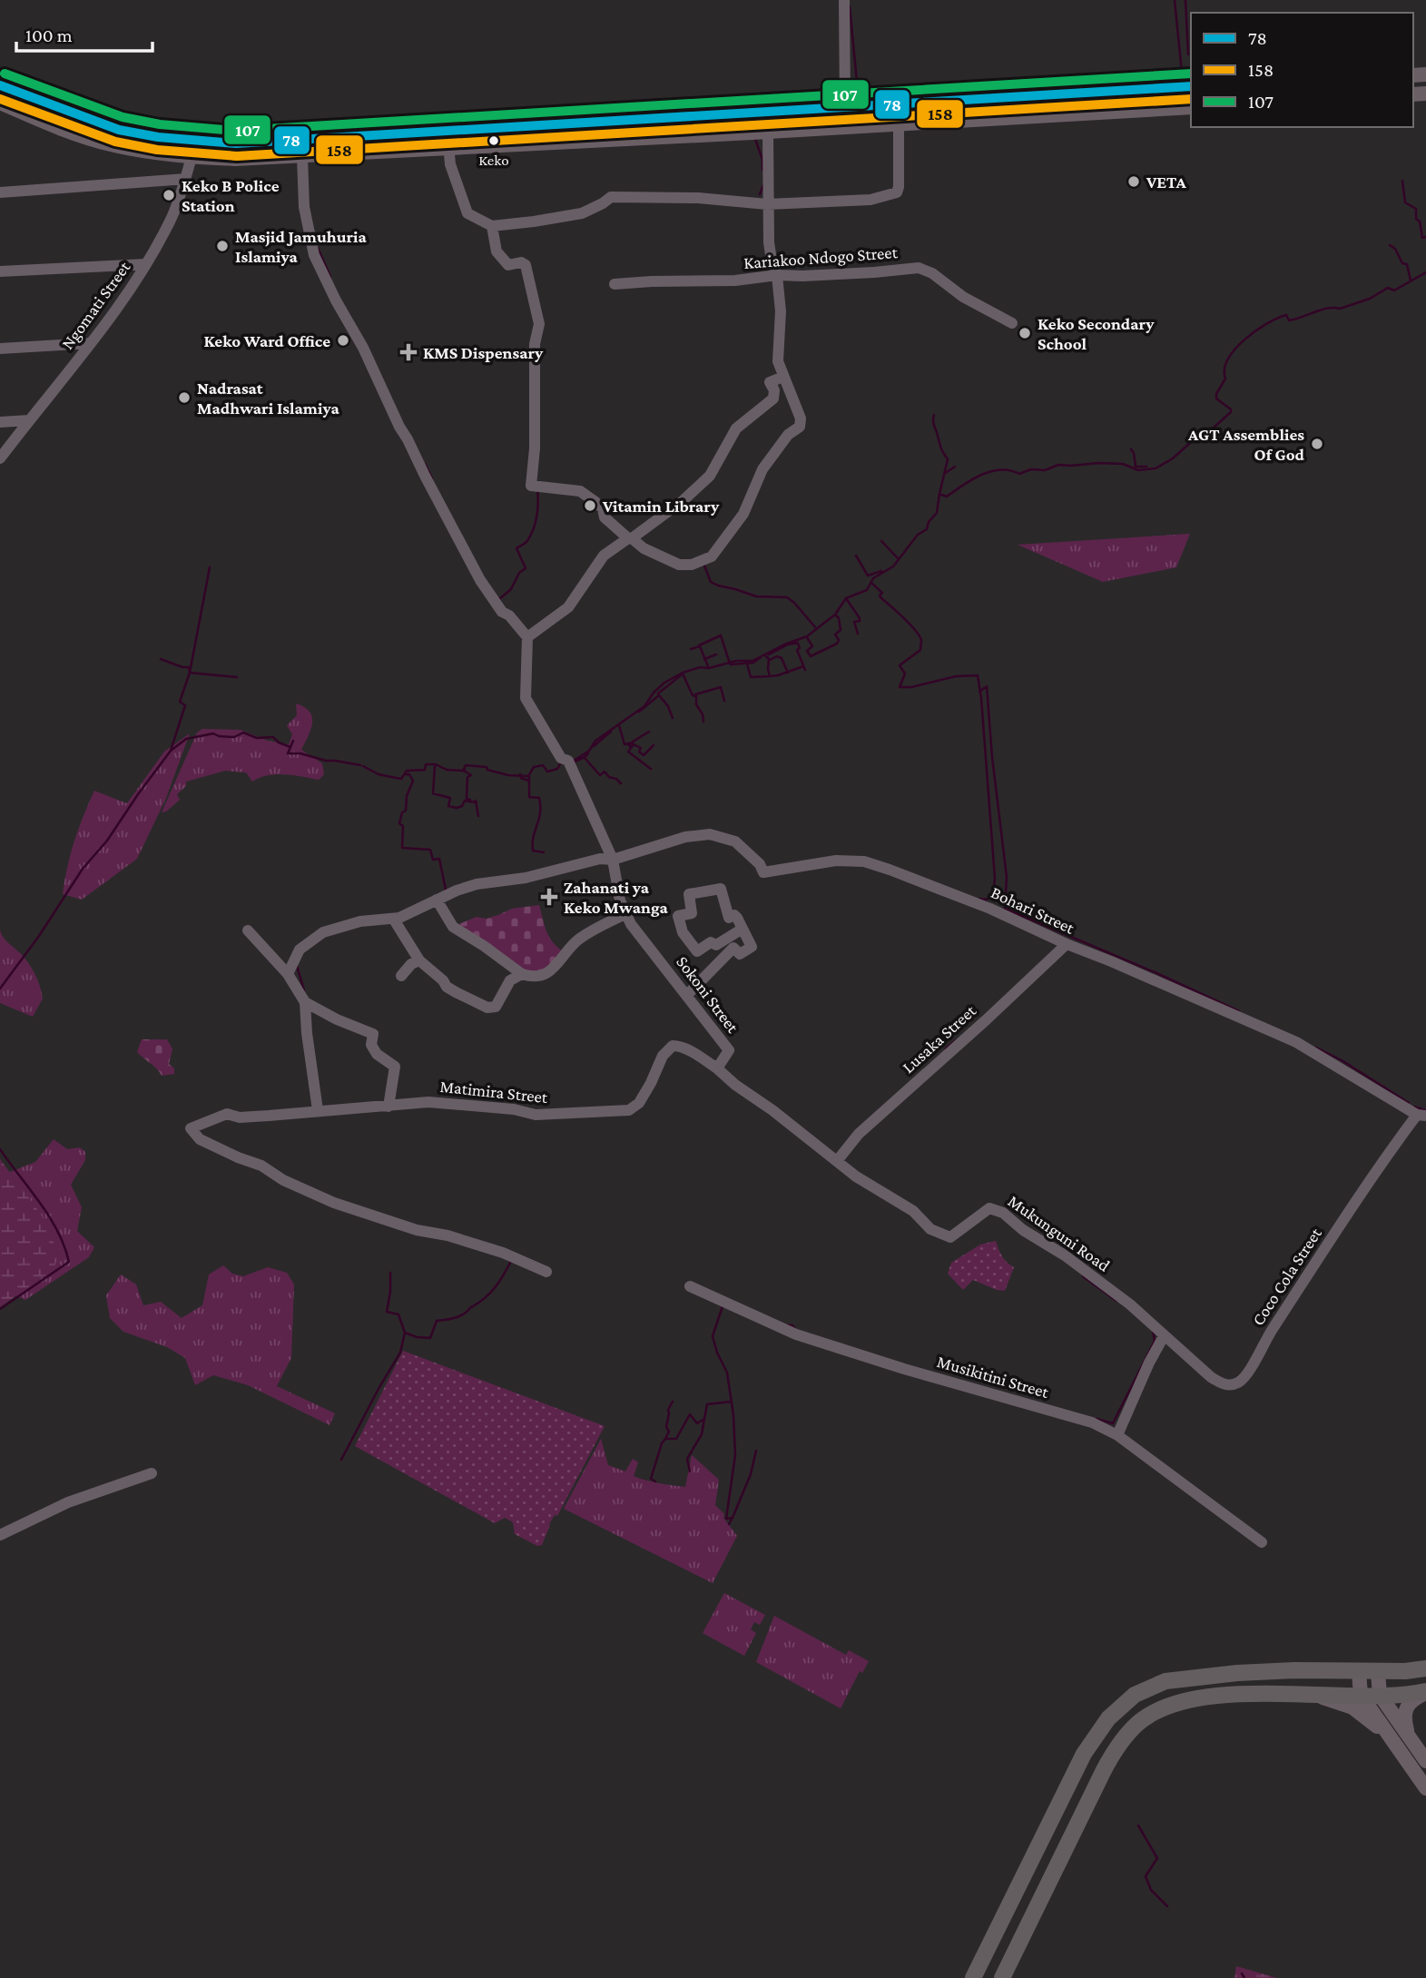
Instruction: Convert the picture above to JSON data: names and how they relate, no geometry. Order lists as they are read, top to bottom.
{
  "streets": {
    "street": [
      "Kariakoo Ndogo Street",
      "Ngomati Street",
      "Bohari Street",
      "Sokoni Street",
      "Lusaka Street",
      "Matimira Street",
      "Mukunguni Road",
      "Coco Cola Street",
      "Musikitini Street"
    ]
  },
  "crossings": [
    ["Bohari Street", "Sokoni Street"],
    ["Bohari Street", "Lusaka Street"],
    ["Bohari Street", "Coco Cola Street"],
    ["Sokoni Street", "Matimira Street"],
    ["Lusaka Street", "Mukunguni Road"],
    ["Mukunguni Road", "Coco Cola Street"]
  ],
  "places": {
    "other": [
      "Keko",
      "VETA",
      "Keko B Police Station",
      "Masjid Jamuhuria Islamiya",
      "Keko Secondary School",
      "Keko Ward Office",
      "Nadrasat Madhwari Islamiya",
      "AGT Assemblies Of God",
      "Vitamin Library"
    ],
    "health": ["KMS Dispensary", "Zahanati ya Keko Mwanga"]
  },
  "lines": ["transit line 107", "transit line 78", "transit line 158"],
  "legend": ["78", "158", "107"],
  "scale_bar": "100 m"
}
